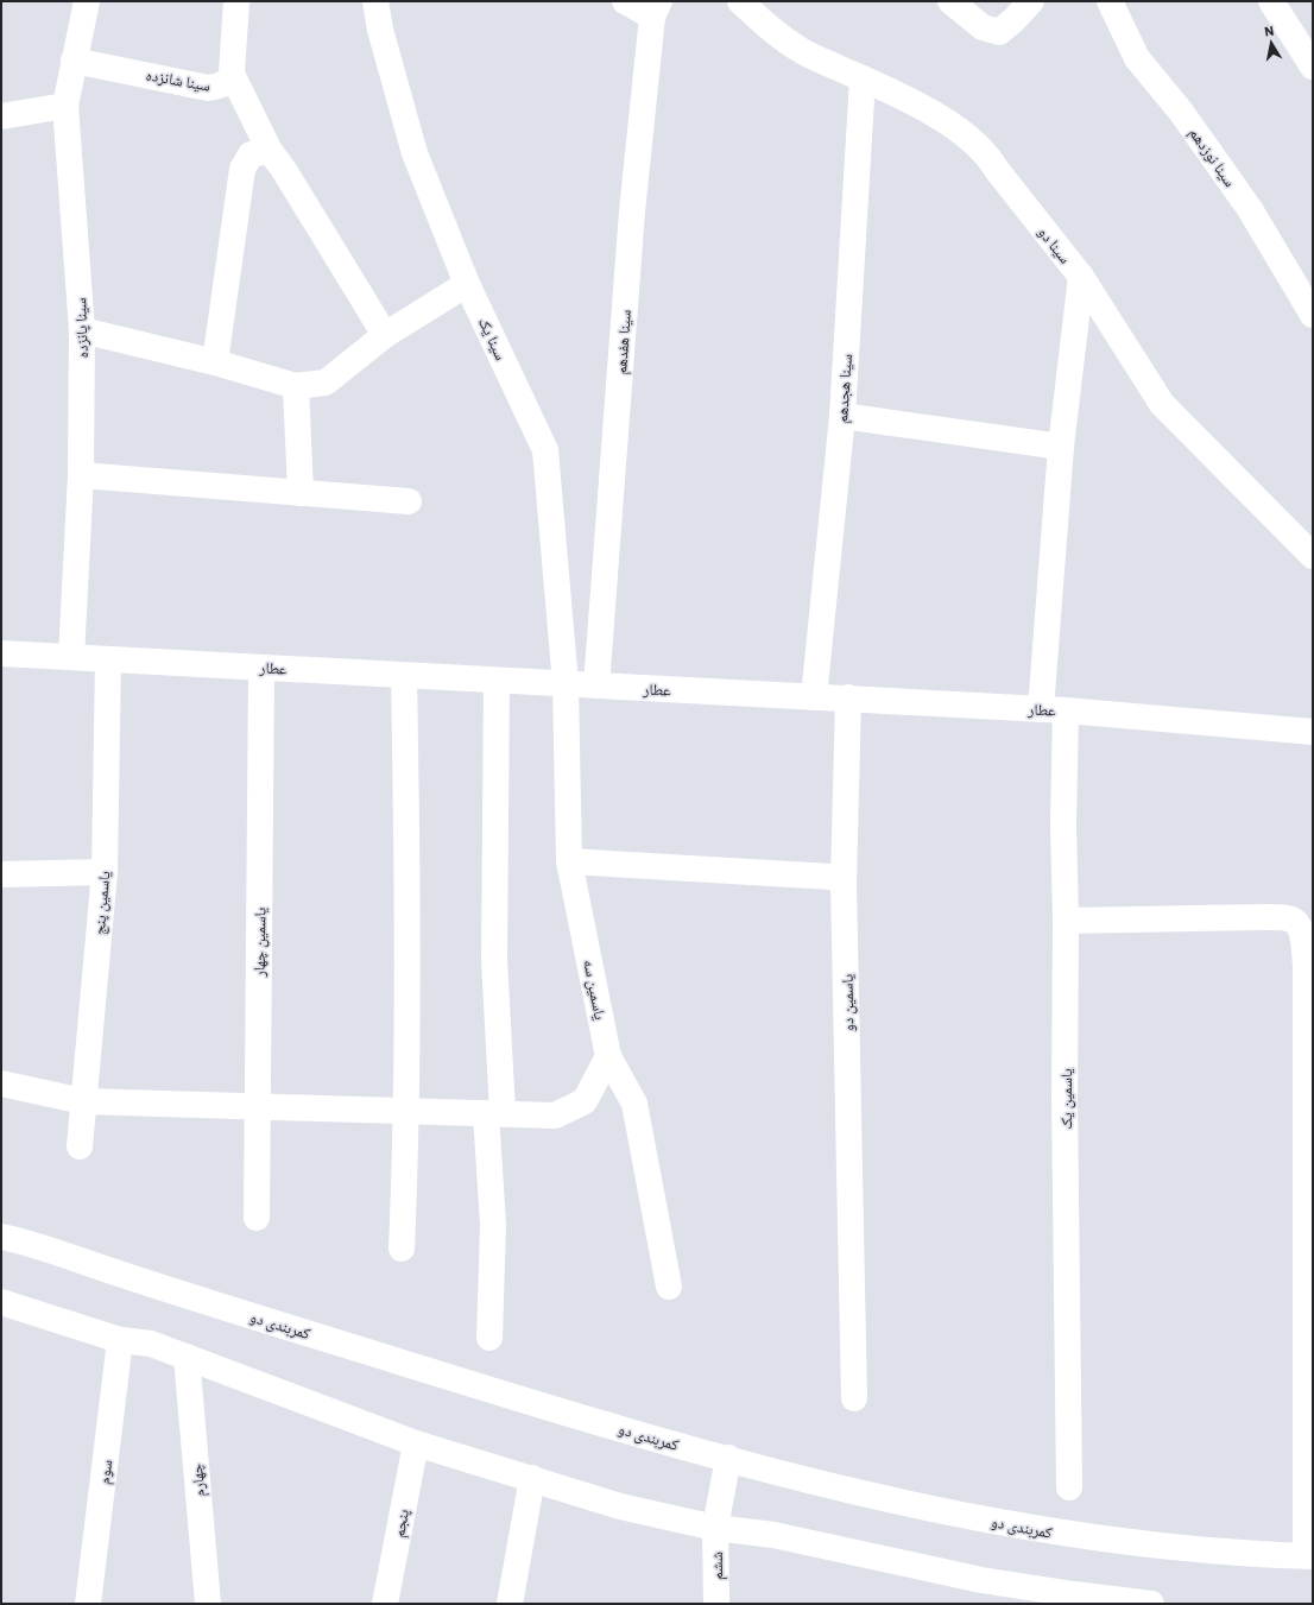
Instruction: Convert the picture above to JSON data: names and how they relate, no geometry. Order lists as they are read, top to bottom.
{
  "streets": {
    "street": [
      "سینا شانزده",
      "سینا نوزدهم",
      "سینا دو",
      "سینا پانزده",
      "سینا یک",
      "سینا هفدهم",
      "سینا هجدهم",
      "عطار",
      "یاسمین پنج",
      "یاسمین چهار",
      "یاسمین سه",
      "یاسمین دو",
      "یاسمین یک",
      "کمربندی دو",
      "سوم",
      "چهارم",
      "پنجم",
      "ششم"
    ]
  },
  "crossings": [
    ["سینا شانزده", "سینا پانزده"],
    ["سینا دو", "سینا هجدهم"],
    ["سینا پانزده", "عطار"],
    ["سینا یک", "عطار"],
    ["سینا یک", "یاسمین سه"],
    ["سینا هفدهم", "عطار"],
    ["سینا هجدهم", "عطار"],
    ["عطار", "یاسمین پنج"],
    ["عطار", "یاسمین چهار"],
    ["عطار", "یاسمین سه"],
    ["عطار", "یاسمین دو"],
    ["عطار", "یاسمین یک"],
    ["کمربندی دو", "ششم"]
  ],
  "north": "top"
}
